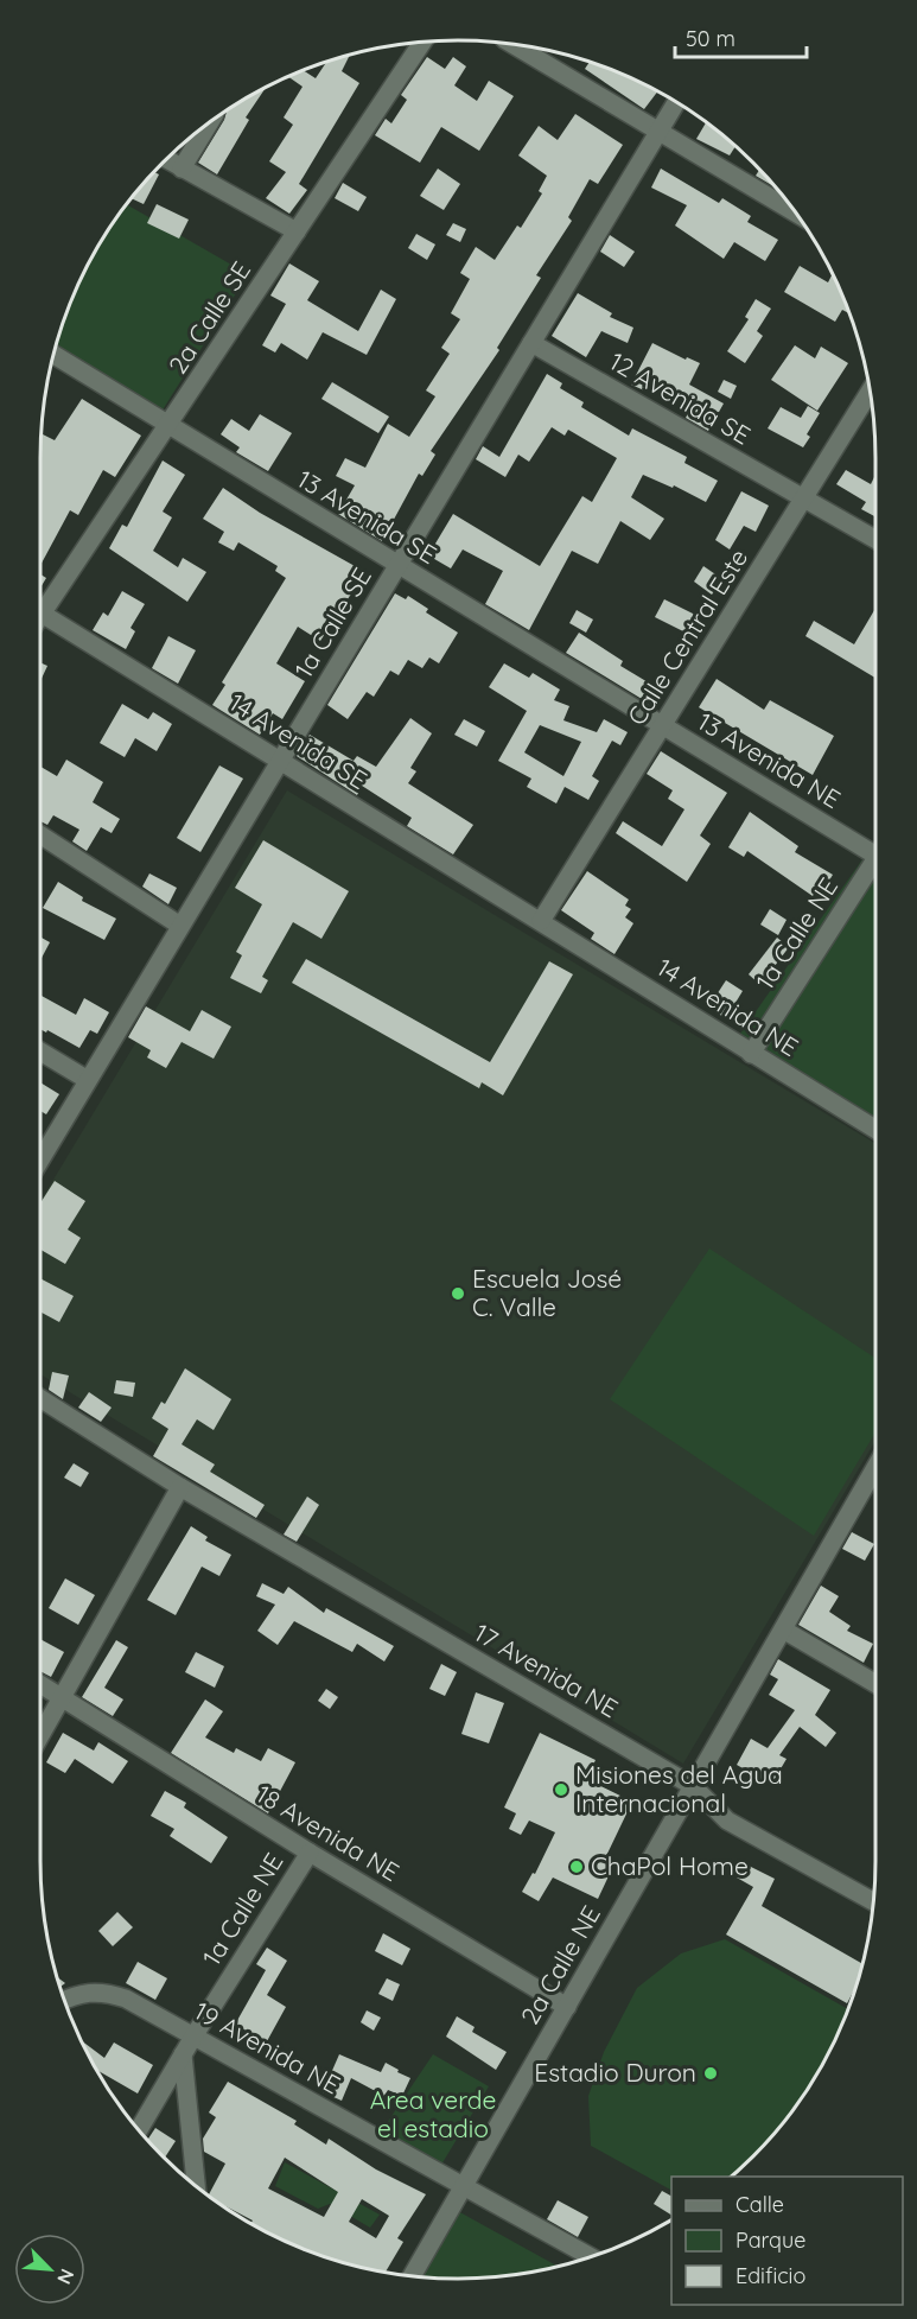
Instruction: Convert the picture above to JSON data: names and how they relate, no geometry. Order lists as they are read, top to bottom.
{
  "streets": {
    "street": [
      "2a Calle SE",
      "12 Avenida SE",
      "13 Avenida SE",
      "1a Calle SE",
      "Calle Central Este",
      "14 Avenida SE",
      "13 Avenida NE",
      "1a Calle NE",
      "14 Avenida NE",
      "17 Avenida NE",
      "18 Avenida NE",
      "2a Calle NE",
      "19 Avenida NE"
    ]
  },
  "crossings": [
    ["2a Calle SE", "13 Avenida SE"],
    ["12 Avenida SE", "1a Calle SE"],
    ["12 Avenida SE", "Calle Central Este"],
    ["13 Avenida SE", "1a Calle SE"],
    ["13 Avenida SE", "Calle Central Este"],
    ["13 Avenida SE", "13 Avenida NE"],
    ["1a Calle SE", "14 Avenida SE"],
    ["Calle Central Este", "14 Avenida SE"],
    ["Calle Central Este", "13 Avenida NE"],
    ["Calle Central Este", "14 Avenida NE"],
    ["14 Avenida SE", "14 Avenida NE"],
    ["1a Calle NE", "14 Avenida NE"],
    ["1a Calle NE", "18 Avenida NE"],
    ["1a Calle NE", "19 Avenida NE"],
    ["17 Avenida NE", "2a Calle NE"],
    ["18 Avenida NE", "2a Calle NE"],
    ["2a Calle NE", "19 Avenida NE"]
  ],
  "parks": ["Area verde el estadio"],
  "places": [
    "Escuela José C. Valle",
    "Misiones del Agua Internacional",
    "ChaPol Home",
    "Estadio Duron"
  ],
  "legend": ["Calle", "Parque", "Edificio"],
  "scale_bar": "50 m",
  "north": "bottom right"
}
